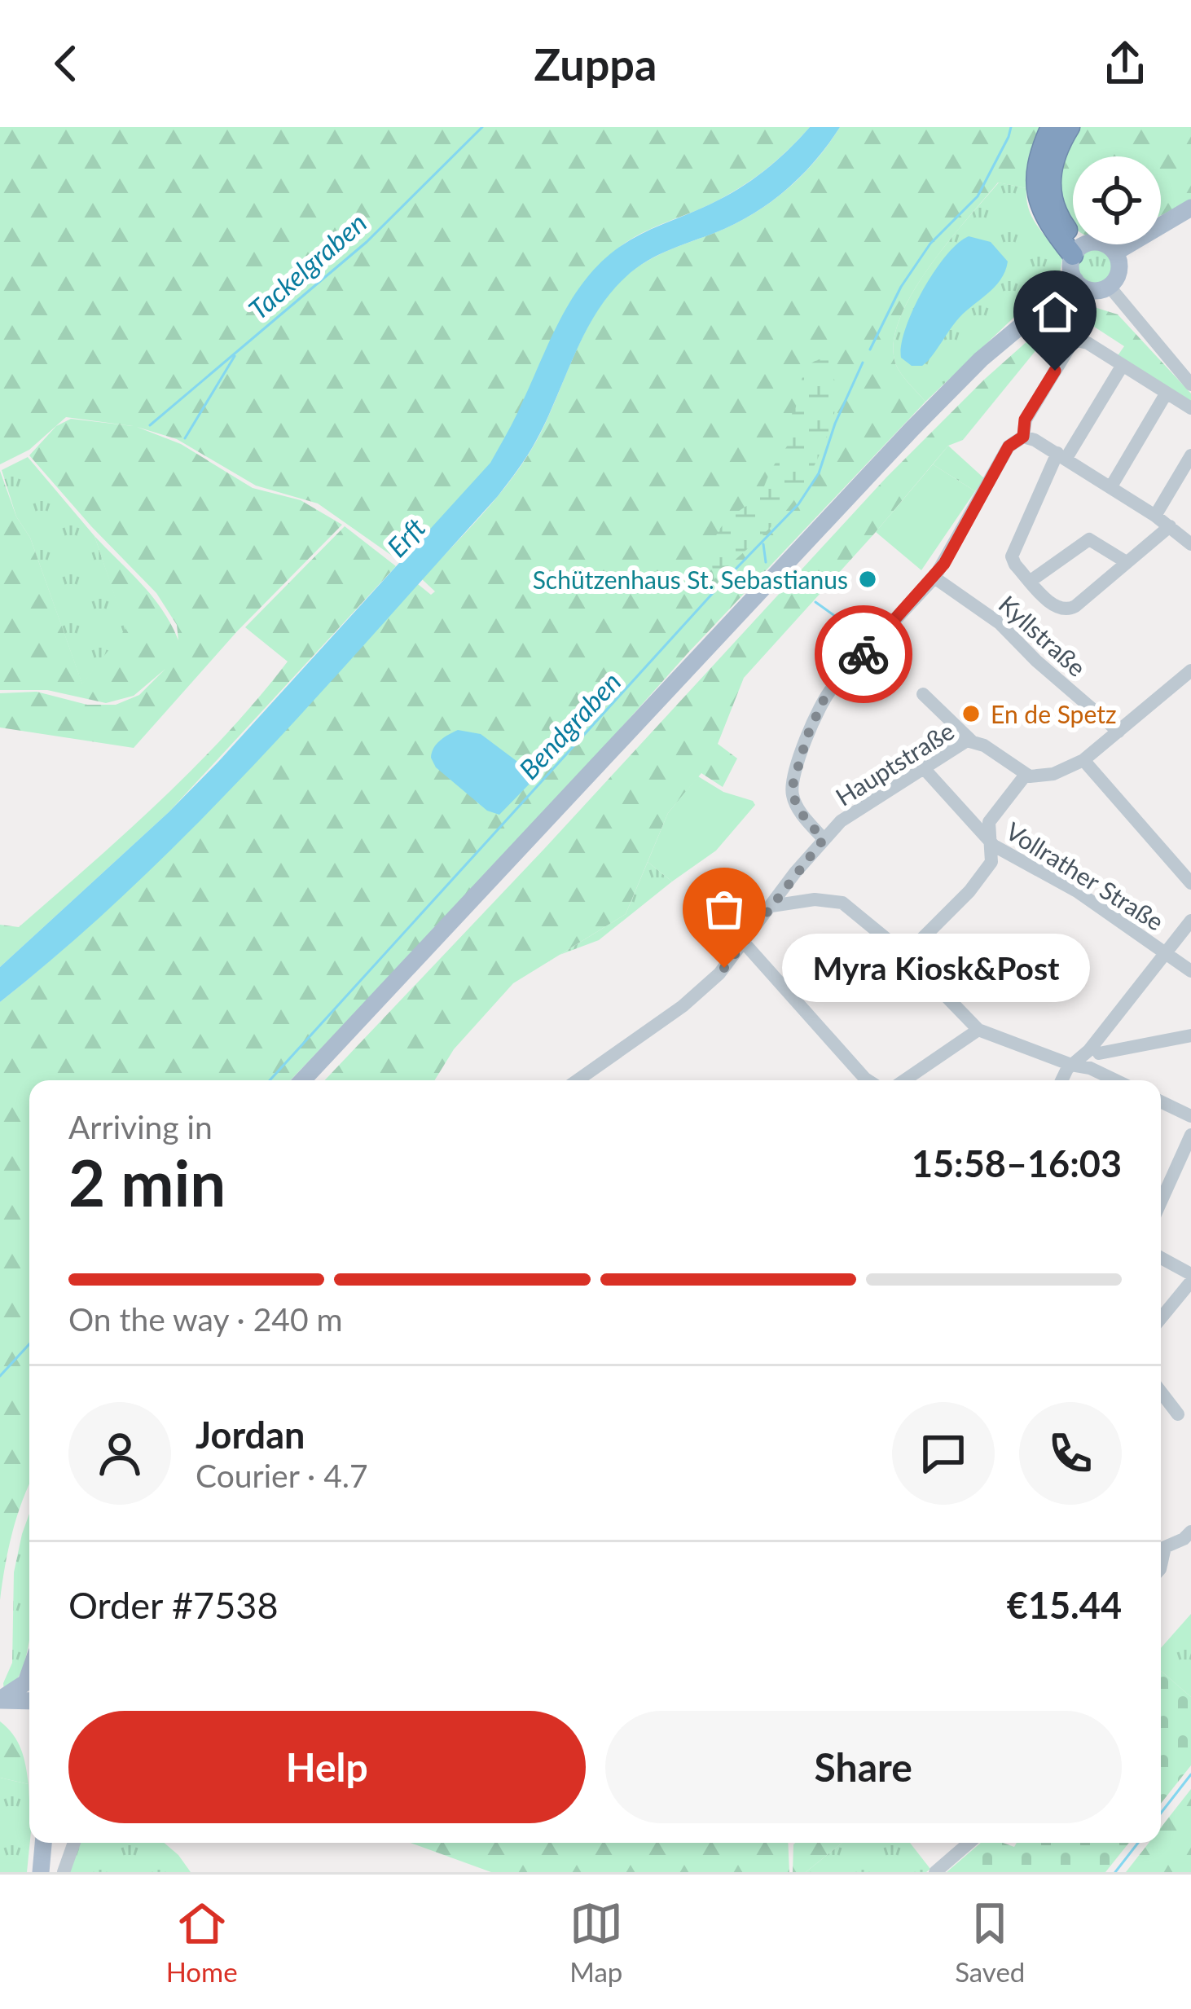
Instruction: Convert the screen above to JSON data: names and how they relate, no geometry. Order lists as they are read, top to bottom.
{
  "streets": {
    "street": ["Kyllstraße", "Hauptstraße", "Vollrather Straße"]
  },
  "crossings": [
    ["Hauptstraße", "Vollrather Straße"]
  ],
  "water": ["Tackelgraben", "Erft", "Bendgraben"],
  "places": ["Schützenhaus St. Sebastianus", "En de Spetz", "Myra Kiosk&Post"],
  "page": {
    "header": "Zuppa",
    "bubble": "Myra Kiosk&Post",
    "heading": ["2 min", "Arriving in", "15:58–16:03"],
    "panel": [
      "Jordan",
      "Courier · 4.7",
      "Order #7538",
      "€15.44"
    ],
    "bar": "On the way · 240 m",
    "buttons": ["Help", "Share"],
    "tabs": ["Home", "Map", "Saved"]
  }
}
